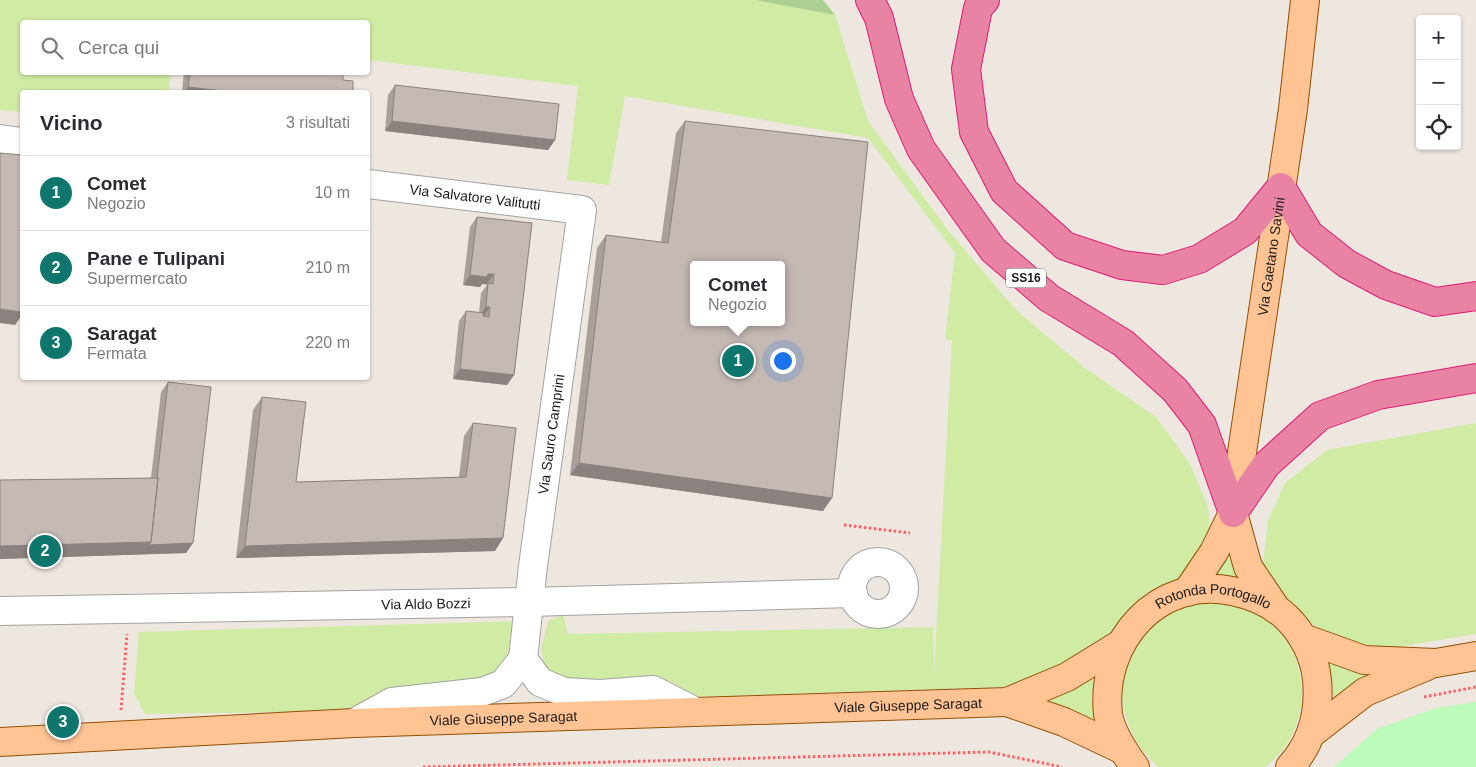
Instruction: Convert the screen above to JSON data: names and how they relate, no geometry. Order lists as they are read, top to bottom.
{
  "streets": {
    "highway": ["SS16"],
    "main road": ["Via Gaetano Savini", "Rotonda Portogallo", "Viale Giuseppe Saragat"],
    "street": ["Via Salvatore Valitutti", "Via Sauro Camprini", "Via Aldo Bozzi"]
  },
  "crossings": [
    ["Via Salvatore Valitutti", "Via Sauro Camprini"],
    ["Via Gaetano Savini", "SS16"],
    ["Via Gaetano Savini", "Rotonda Portogallo"],
    ["Via Sauro Camprini", "Via Aldo Bozzi"],
    ["Rotonda Portogallo", "Viale Giuseppe Saragat"]
  ],
  "page": {
    "map_buttons": ["+", "−"],
    "search": "Cerca qui",
    "heading": ["Vicino", "3 risultati"],
    "list": [
      {
        "mark": "1",
        "name": "Comet",
        "note": "Negozio",
        "value": "10 m"
      },
      {
        "mark": "2",
        "name": "Pane e Tulipani",
        "note": "Supermercato",
        "value": "210 m"
      },
      {
        "mark": "3",
        "name": "Saragat",
        "note": "Fermata",
        "value": "220 m"
      }
    ],
    "popup": ["Comet", "Negozio"],
    "pins": ["1", "2", "3"]
  }
}
